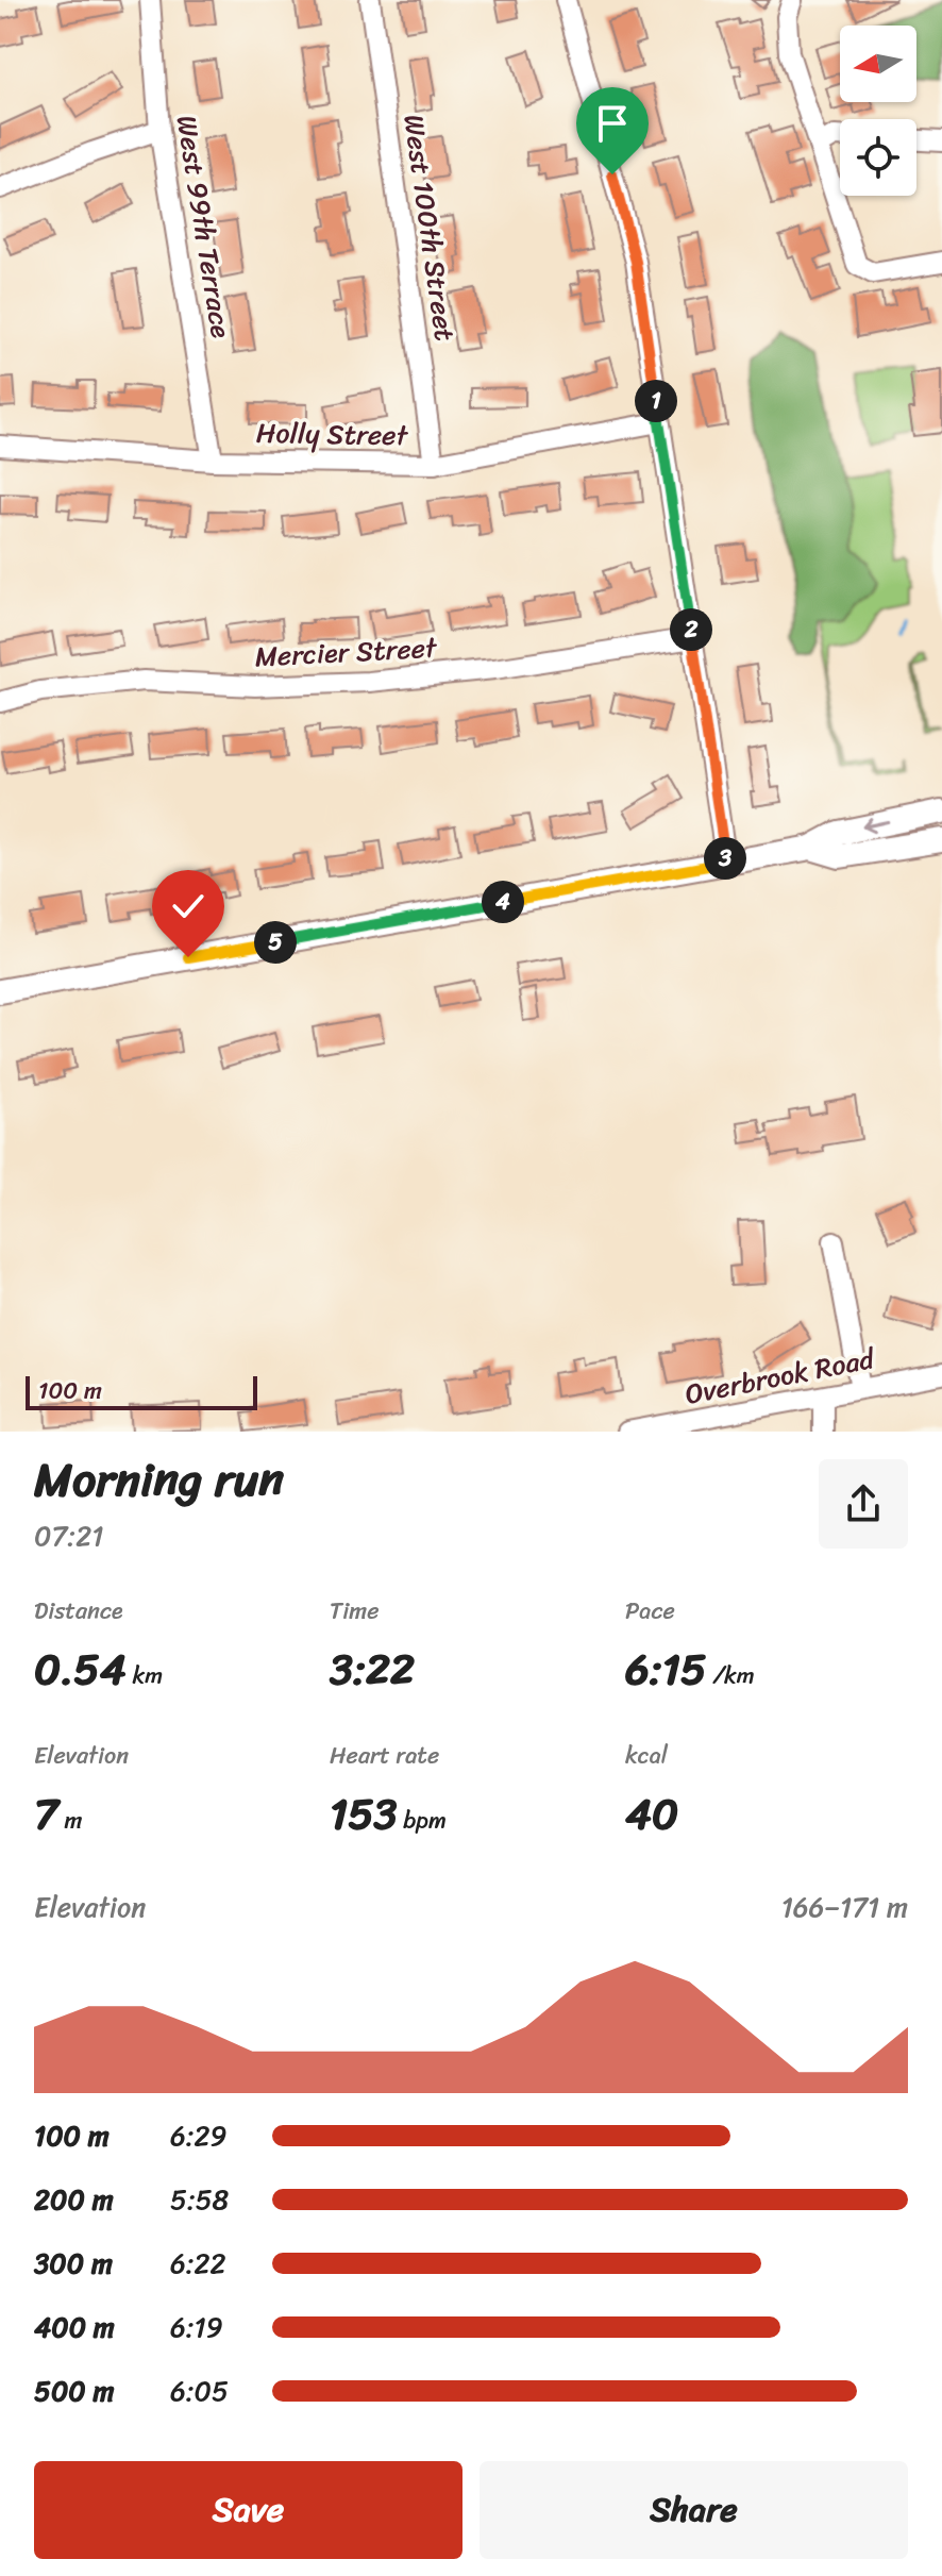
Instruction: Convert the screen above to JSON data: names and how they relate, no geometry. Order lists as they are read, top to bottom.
{
  "streets": {
    "street": [
      "West 99th Terrace",
      "West 100th Street",
      "Holly Street",
      "Mercier Street",
      "Overbrook Road"
    ]
  },
  "crossings": [
    ["West 99th Terrace", "Holly Street"],
    ["West 100th Street", "Holly Street"]
  ],
  "scale_bar": "100 m",
  "north": "left",
  "page": {
    "pins": [
      "1",
      "2",
      "3",
      "4",
      "5"
    ],
    "scale": "100 m",
    "heading": ["Morning run", "07:21"],
    "stats": [
      ["Distance", "0.54 km"],
      ["Time", "3:22"],
      ["Pace", "6:15 /km"],
      ["Elevation", "7 m"],
      ["Heart rate", "153 bpm"],
      ["kcal", "40"]
    ],
    "chart": ["Elevation", "166–171 m"],
    "list": [
      {
        "name": "100 m",
        "note": "6:29"
      },
      {
        "name": "200 m",
        "note": "5:58"
      },
      {
        "name": "300 m",
        "note": "6:22"
      },
      {
        "name": "400 m",
        "note": "6:19"
      },
      {
        "name": "500 m",
        "note": "6:05"
      }
    ],
    "buttons": ["Save", "Share"]
  }
}
